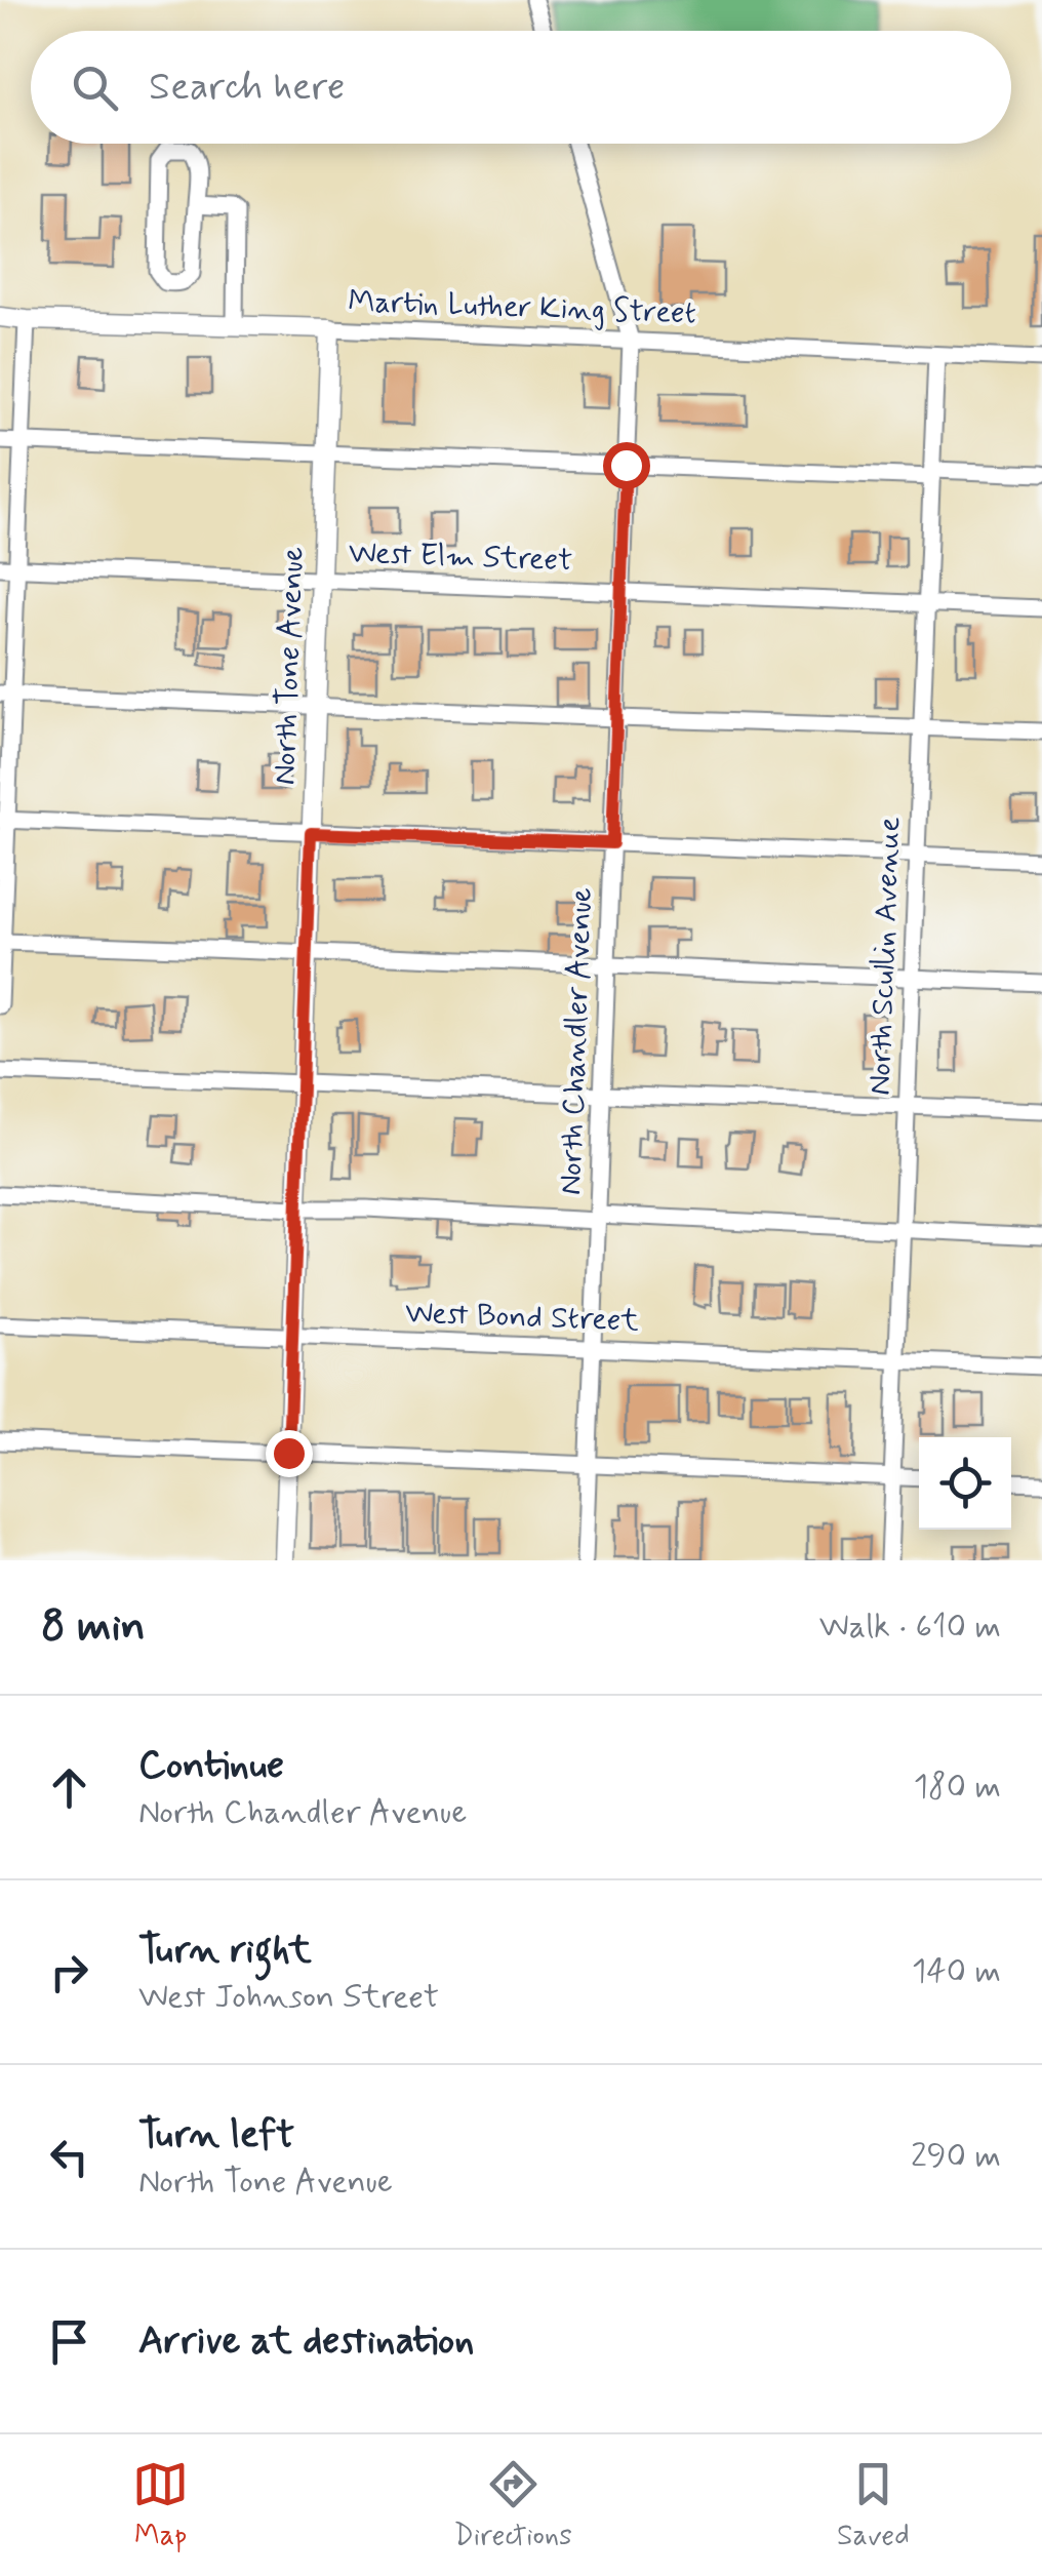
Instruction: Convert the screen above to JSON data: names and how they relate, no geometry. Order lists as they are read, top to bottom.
{
  "streets": {
    "main road": ["Martin Luther King Street", "North Tone Avenue"],
    "street": [
      "West Elm Street",
      "North Scullin Avenue",
      "North Chandler Avenue",
      "West Bond Street"
    ]
  },
  "crossings": [
    ["Martin Luther King Street", "North Tone Avenue"],
    ["Martin Luther King Street", "North Scullin Avenue"],
    ["Martin Luther King Street", "North Chandler Avenue"],
    ["West Elm Street", "North Tone Avenue"],
    ["West Elm Street", "North Scullin Avenue"],
    ["West Elm Street", "North Chandler Avenue"],
    ["North Tone Avenue", "West Bond Street"],
    ["North Scullin Avenue", "West Bond Street"],
    ["North Chandler Avenue", "West Bond Street"]
  ],
  "page": {
    "search": "Search here",
    "heading": ["8 min", "Walk · 610 m"],
    "list": [
      ["Continue", "North Chandler Avenue", "180 m"],
      ["Turn right", "West Johnson Street", "140 m"],
      ["Turn left", "North Tone Avenue", "290 m"],
      "Arrive at destination"
    ],
    "nav": ["Map", "Directions", "Saved"]
  }
}
